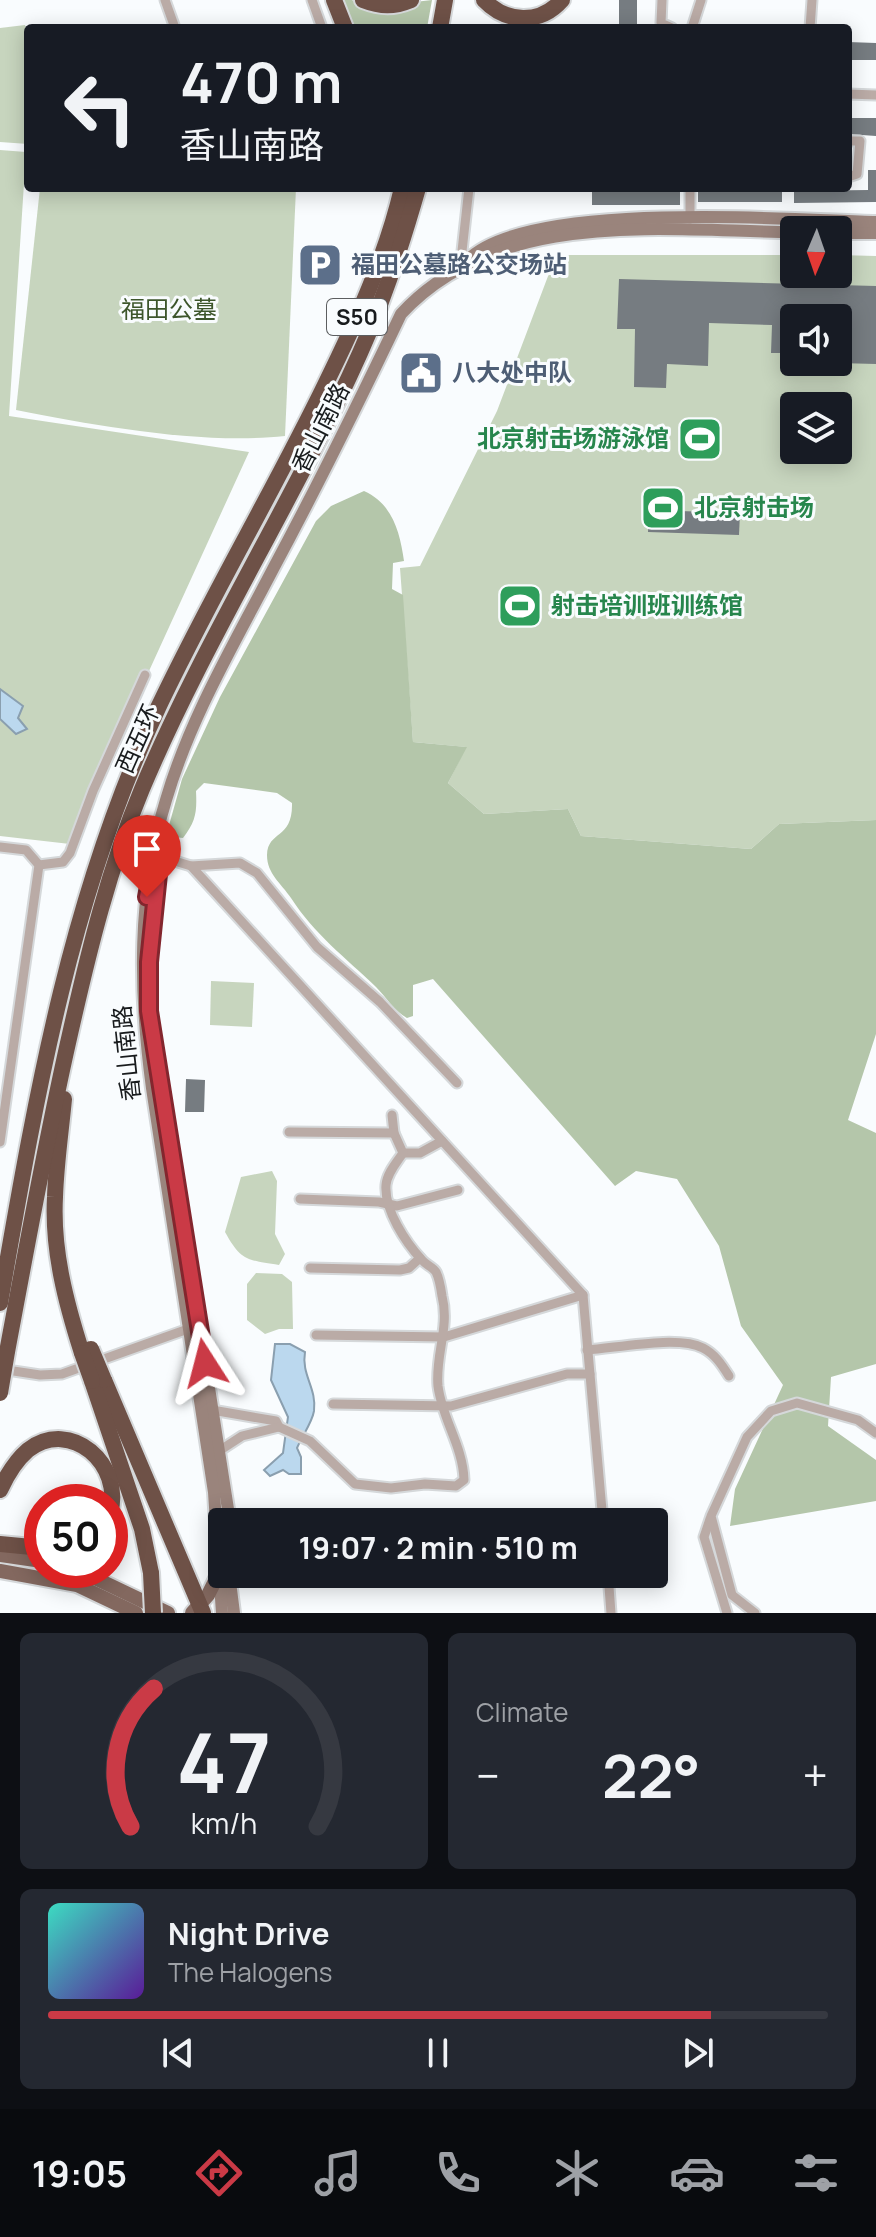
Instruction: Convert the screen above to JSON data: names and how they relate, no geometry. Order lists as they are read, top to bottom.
{
  "streets": {
    "highway": ["S50", "西五环"],
    "main road": ["香山南路"]
  },
  "parks": ["福田公墓"],
  "places": {
    "parking": ["福田公墓路公交场站"],
    "public building": ["八大处中队"],
    "sports": ["北京射击场游泳馆", "北京射击场", "射击培训班训练馆"]
  },
  "north": "bottom",
  "page": {
    "turn": ["470 m", "香山南路"],
    "limit": "50",
    "trip": "19:07 · 2 min · 510 m",
    "tile": "Climate",
    "heat": ["−", "22°", "+"],
    "song": ["Night Drive", "The Halogens"],
    "tabs": "19:05",
    "gauge": ["47", "km/h"]
  }
}
